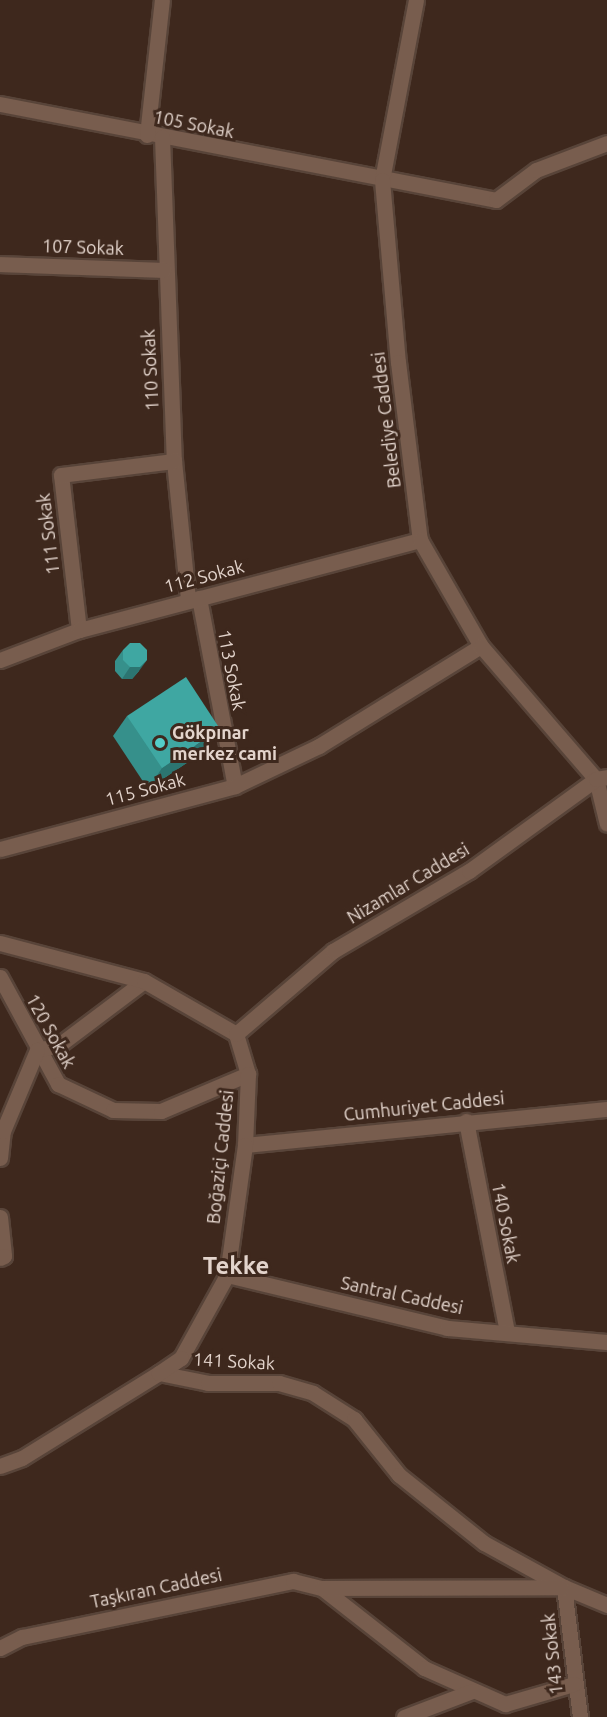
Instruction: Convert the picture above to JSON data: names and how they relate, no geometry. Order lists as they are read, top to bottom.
{
  "streets": {
    "street": [
      "105 Sokak",
      "107 Sokak",
      "110 Sokak",
      "Belediye Caddesi",
      "111 Sokak",
      "112 Sokak",
      "113 Sokak",
      "115 Sokak",
      "Nizamlar Caddesi",
      "120 Sokak",
      "Cumhuriyet Caddesi",
      "Boğaziçi Caddesi",
      "140 Sokak",
      "Santral Caddesi",
      "141 Sokak",
      "Taşkıran Caddesi",
      "143 Sokak"
    ]
  },
  "crossings": [
    ["105 Sokak", "110 Sokak"],
    ["105 Sokak", "Belediye Caddesi"],
    ["107 Sokak", "110 Sokak"],
    ["110 Sokak", "111 Sokak"],
    ["110 Sokak", "112 Sokak"],
    ["110 Sokak", "113 Sokak"],
    ["Belediye Caddesi", "112 Sokak"],
    ["Belediye Caddesi", "115 Sokak"],
    ["Belediye Caddesi", "Nizamlar Caddesi"],
    ["111 Sokak", "112 Sokak"],
    ["112 Sokak", "113 Sokak"],
    ["113 Sokak", "115 Sokak"],
    ["Nizamlar Caddesi", "Boğaziçi Caddesi"],
    ["120 Sokak", "Boğaziçi Caddesi"],
    ["Cumhuriyet Caddesi", "Boğaziçi Caddesi"],
    ["Cumhuriyet Caddesi", "140 Sokak"],
    ["Boğaziçi Caddesi", "Santral Caddesi"],
    ["Boğaziçi Caddesi", "141 Sokak"],
    ["140 Sokak", "Santral Caddesi"],
    ["141 Sokak", "143 Sokak"]
  ],
  "districts": ["Tekke"],
  "places": ["Gökpınar merkez cami"]
}
